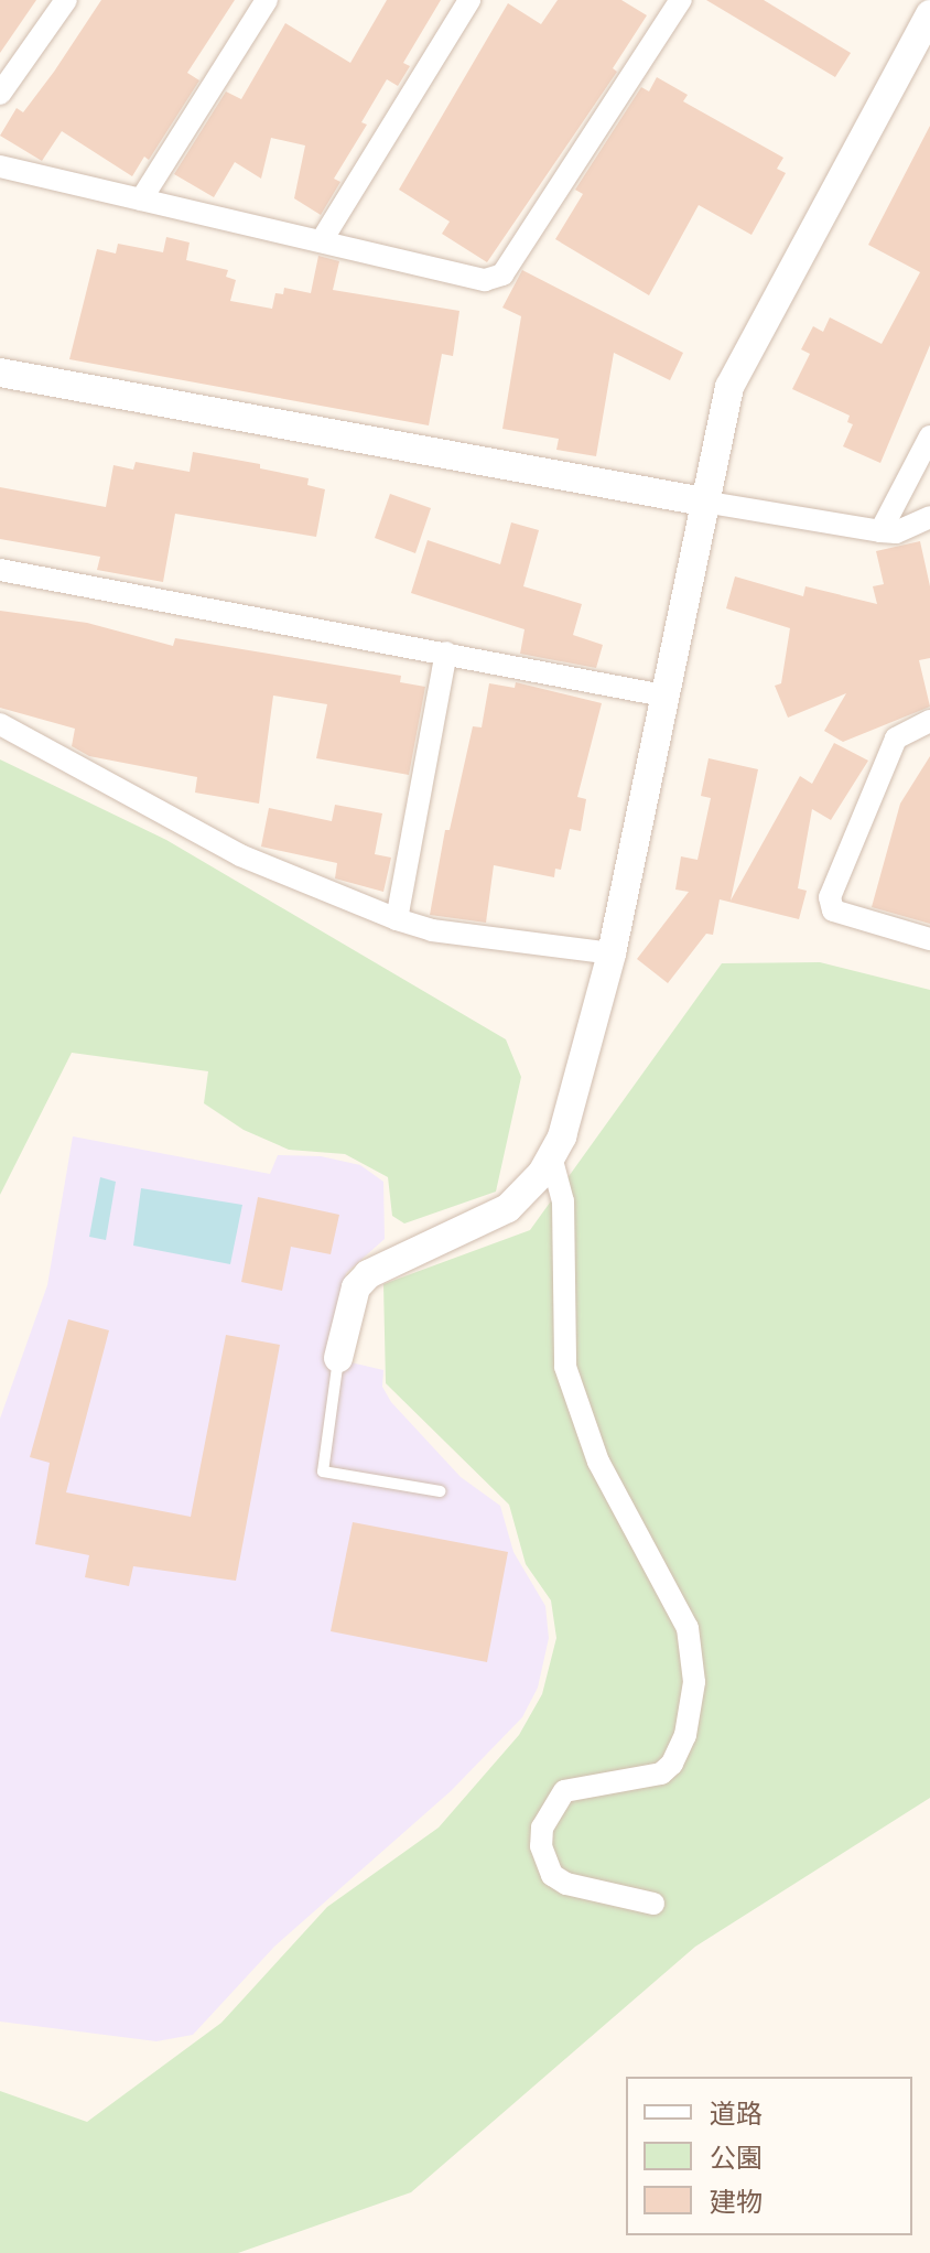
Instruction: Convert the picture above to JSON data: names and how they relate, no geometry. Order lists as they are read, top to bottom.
{
  "legend": ["道路", "公園", "建物"]
}
